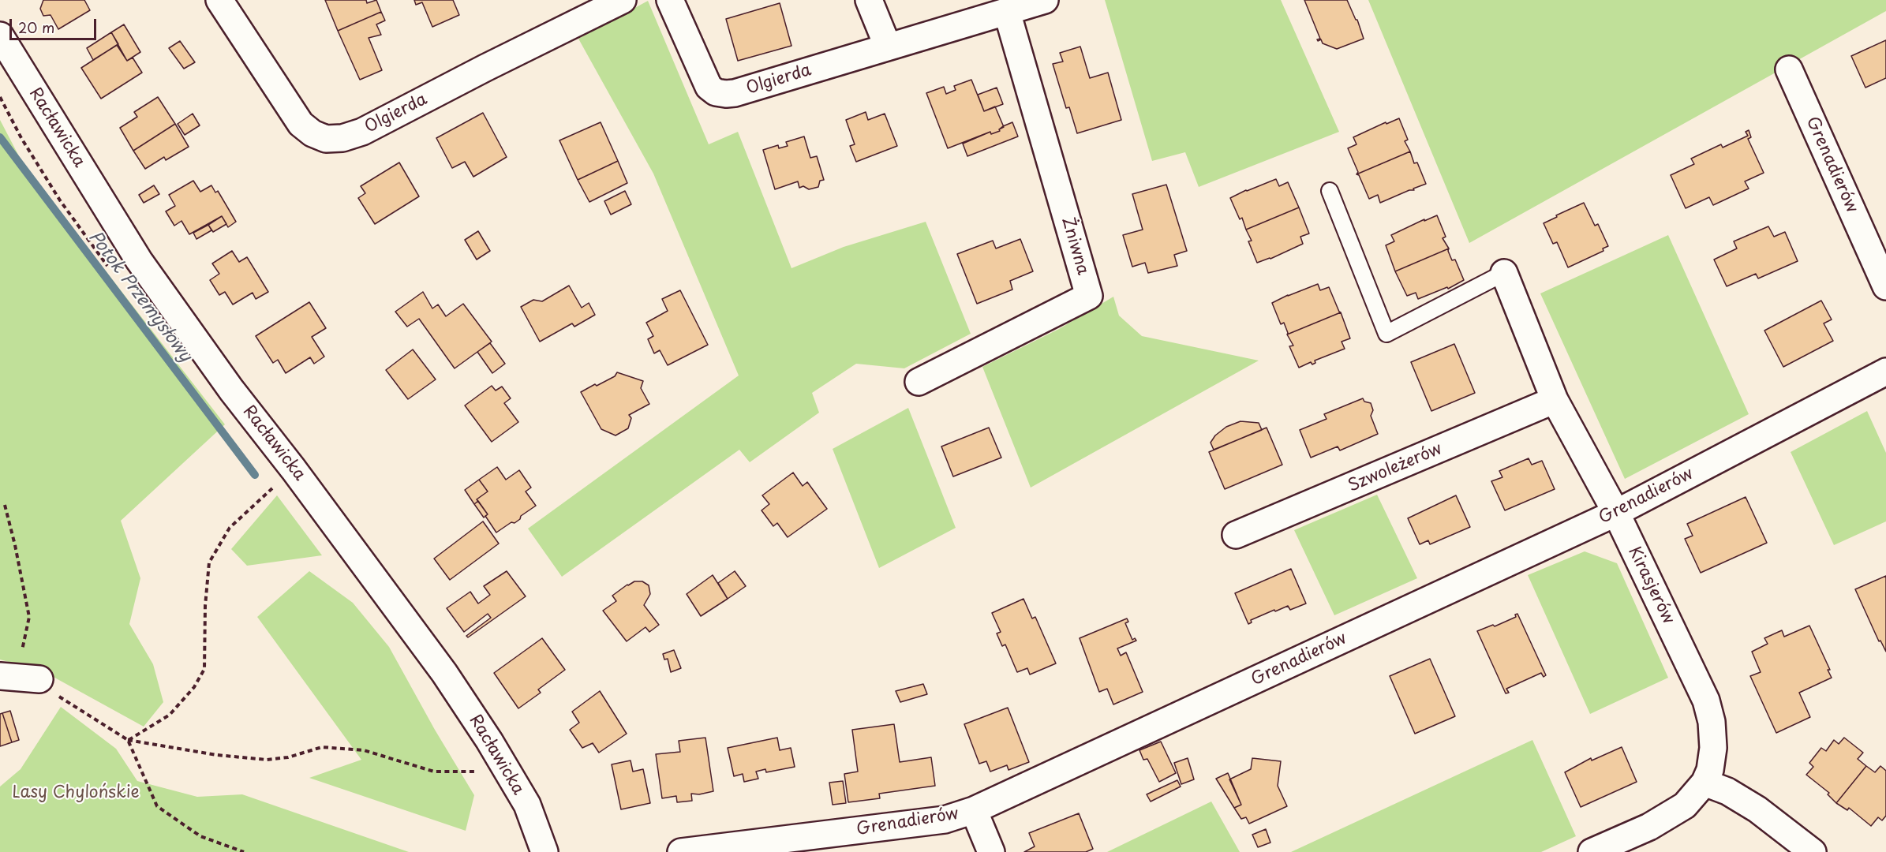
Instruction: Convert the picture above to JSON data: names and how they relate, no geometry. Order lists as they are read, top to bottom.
{
  "streets": {
    "street": [
      "Olgierda",
      "Racławicka",
      "Grenadierów",
      "Żniwna",
      "Szwoleżerów",
      "Kirasjerów"
    ]
  },
  "crossings": [
    ["Grenadierów", "Kirasjerów"],
    ["Szwoleżerów", "Kirasjerów"]
  ],
  "water": ["Potok Przemysłowy"],
  "parks": ["Lasy Chylońskie"],
  "scale_bar": "20 m"
}
